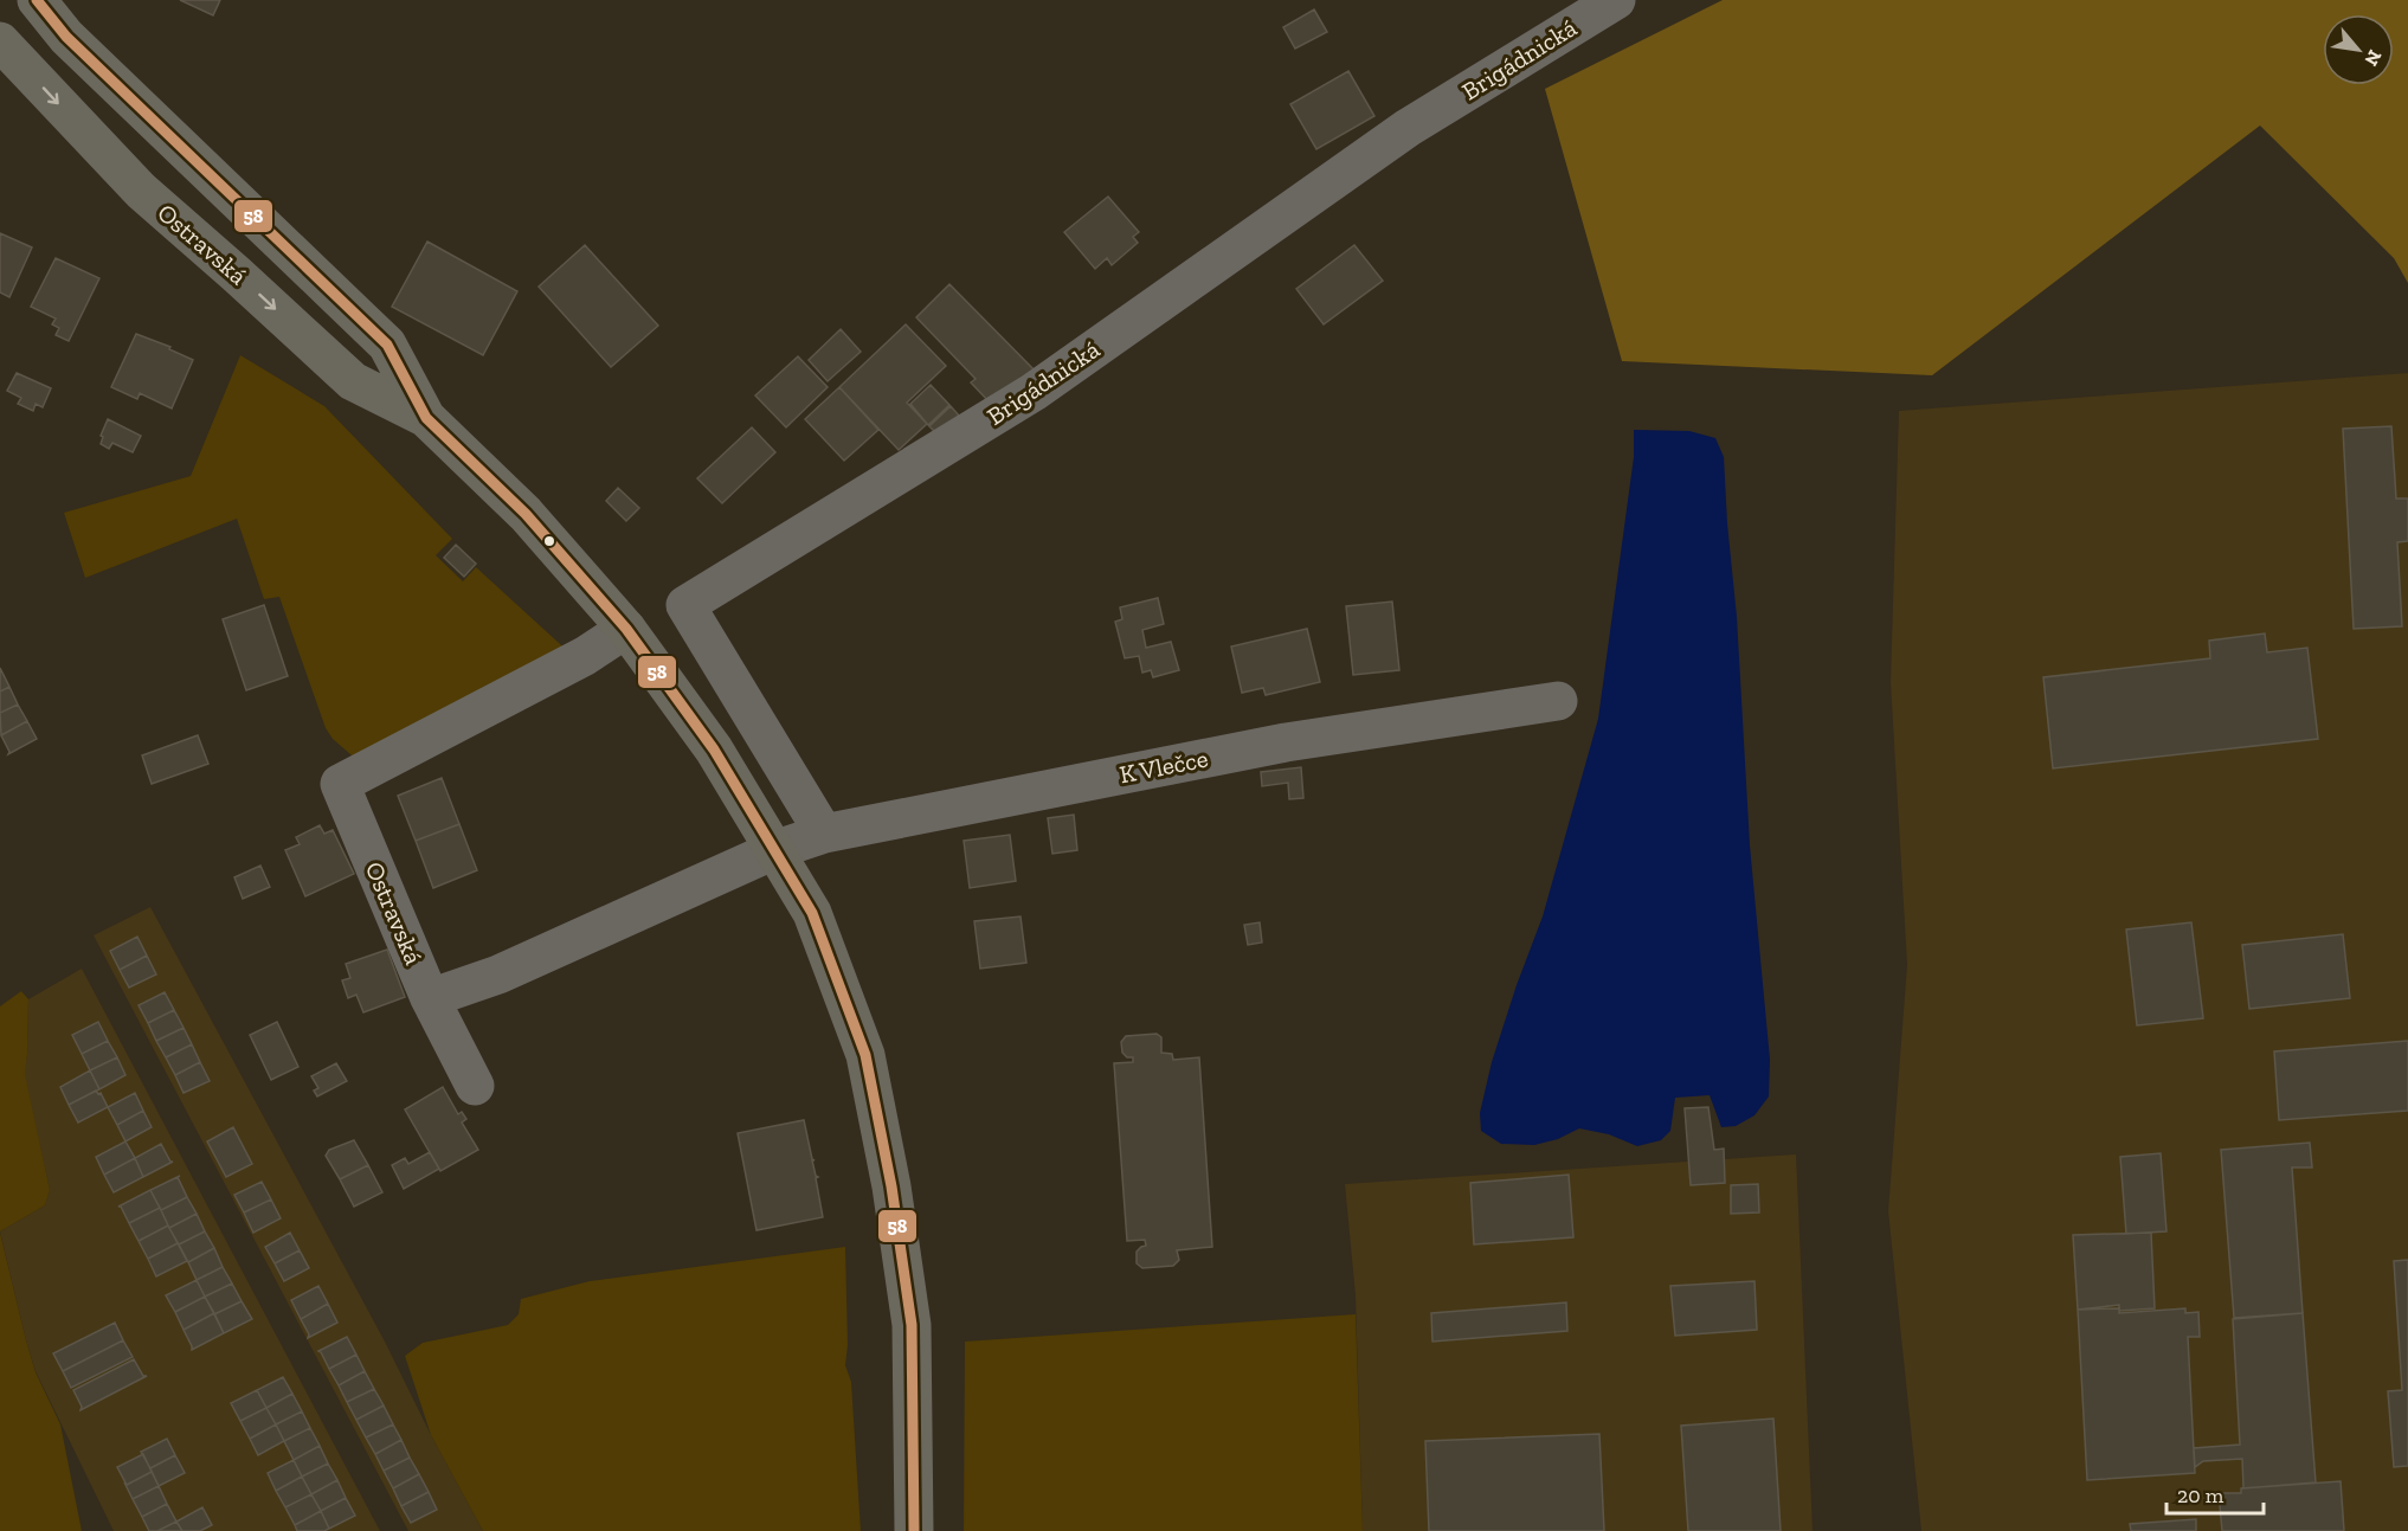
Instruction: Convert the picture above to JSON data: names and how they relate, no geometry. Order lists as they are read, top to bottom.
{
  "streets": {
    "main road": ["Ostravská"],
    "street": ["Brigádnická", "K Vlečce"]
  },
  "crossings": [
    ["Brigádnická", "K Vlečce"],
    ["Ostravská", "K Vlečce"]
  ],
  "lines": ["transit line 58"],
  "scale_bar": "20 m",
  "north": "bottom right"
}
